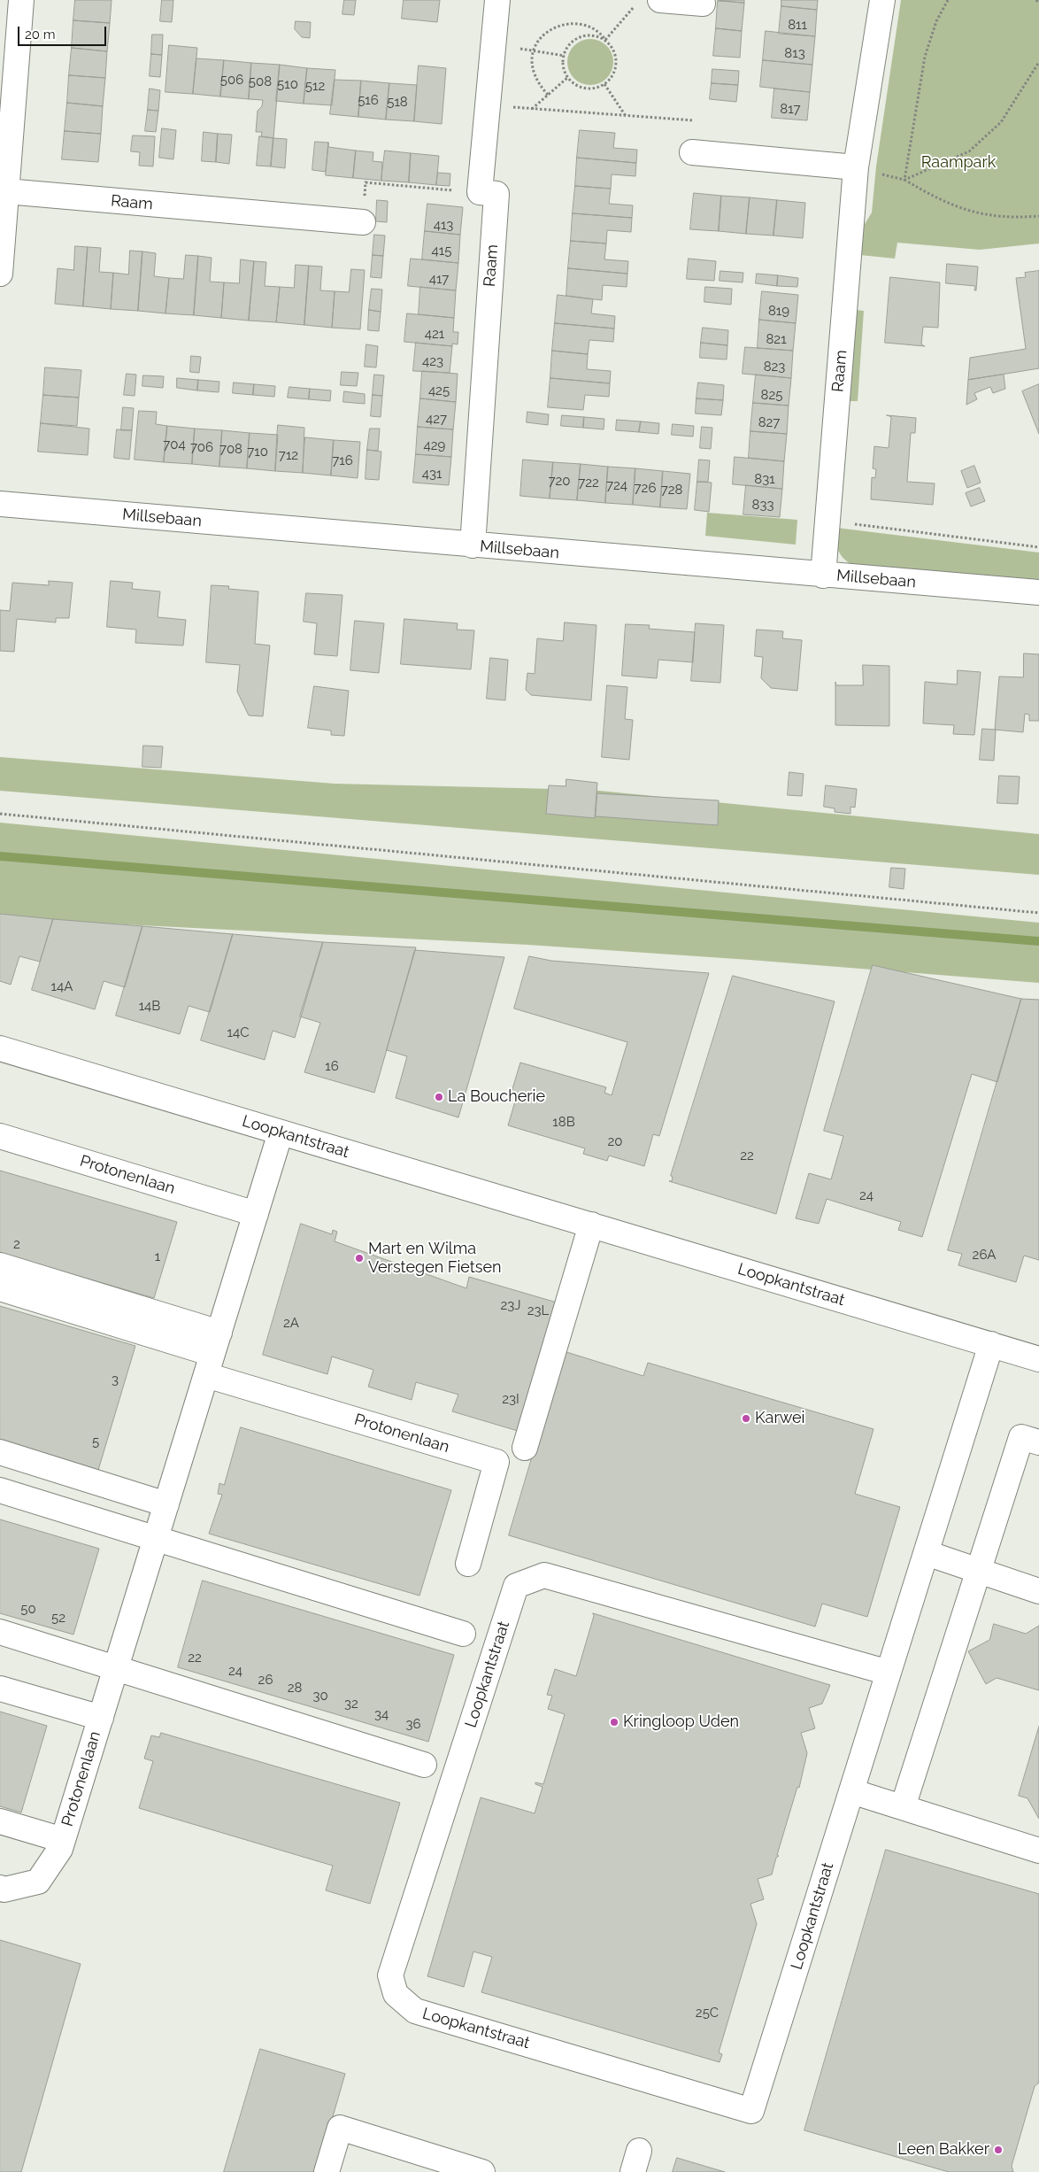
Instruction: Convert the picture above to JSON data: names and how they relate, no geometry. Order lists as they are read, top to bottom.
{
  "streets": {
    "street": [
      "Raam",
      "Millsebaan",
      "Loopkantstraat",
      "Protonenlaan"
    ]
  },
  "crossings": [
    ["Raam", "Millsebaan"],
    ["Loopkantstraat", "Protonenlaan"]
  ],
  "parks": ["Raampark"],
  "places": [
    "La Boucherie",
    "Mart en Wilma Verstegen Fietsen",
    "Karwei",
    "Kringloop Uden",
    "Leen Bakker"
  ],
  "house_numbers": [
    "811",
    "813",
    "506",
    "508",
    "510",
    "512",
    "516",
    "518",
    "817",
    "413",
    "415",
    "417",
    "819",
    "421",
    "821",
    "423",
    "823",
    "425",
    "825",
    "427",
    "827",
    "704",
    "429",
    "706",
    "708",
    "710",
    "712",
    "716",
    "431",
    "831",
    "720",
    "722",
    "724",
    "726",
    "728",
    "833",
    "14A",
    "14B",
    "14C",
    "16",
    "18B",
    "20",
    "22",
    "24",
    "2",
    "26A",
    "1",
    "23J",
    "23L",
    "2A",
    "3",
    "23I",
    "5",
    "50",
    "52",
    "22",
    "24",
    "26",
    "28",
    "30",
    "32",
    "34",
    "36",
    "25C"
  ],
  "scale_bar": "20 m"
}
